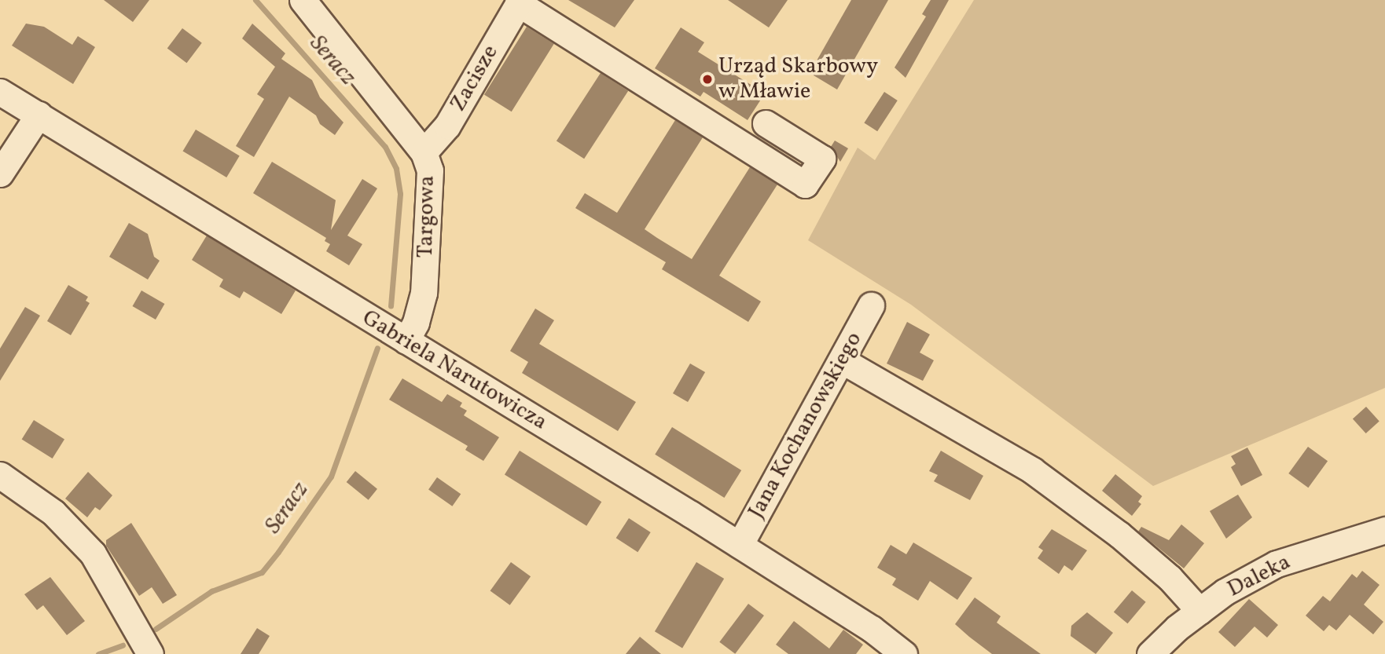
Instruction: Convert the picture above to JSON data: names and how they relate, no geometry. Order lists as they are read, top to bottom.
{
  "streets": {
    "street": [
      "Zacisze",
      "Targowa",
      "Gabriela Narutowicza",
      "Jana Kochanowskiego",
      "Daleka"
    ]
  },
  "crossings": [
    ["Zacisze", "Targowa"],
    ["Targowa", "Gabriela Narutowicza"],
    ["Gabriela Narutowicza", "Jana Kochanowskiego"]
  ],
  "water": ["Seracz"],
  "places": ["Urząd Skarbowy w Mławie"]
}
